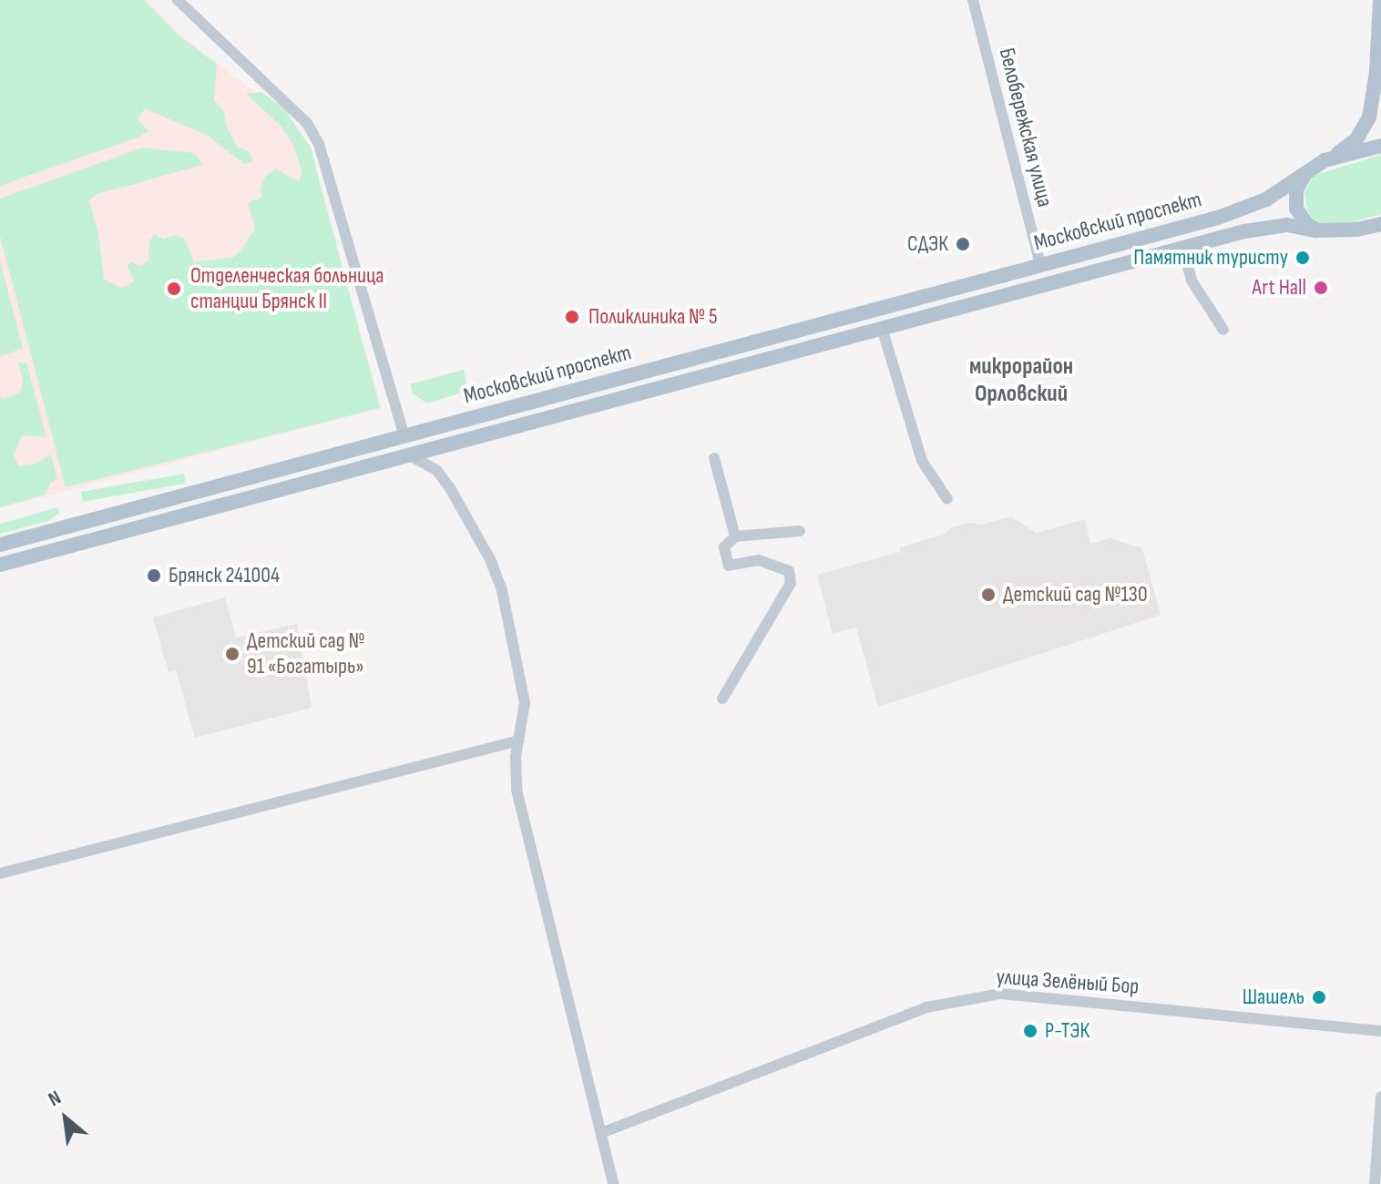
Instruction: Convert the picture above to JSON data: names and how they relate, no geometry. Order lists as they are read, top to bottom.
{
  "streets": {
    "main road": ["Московский проспект"],
    "street": ["Белобережская улица", "улица Зелёный Бор"]
  },
  "crossings": [
    ["Белобережская улица", "Московский проспект"]
  ],
  "districts": ["микрорайон Орловский"],
  "places": [
    "СДЭК",
    "Памятник туристу",
    "Art Hall",
    "Отделенческая больница станции Брянск II",
    "Поликлиника № 5",
    "Брянск 241004",
    "Детский сад №130",
    "Детский сад № 91 «Богатырь»",
    "Шашель",
    "Р-ТЭК"
  ],
  "north": "top left"
}
